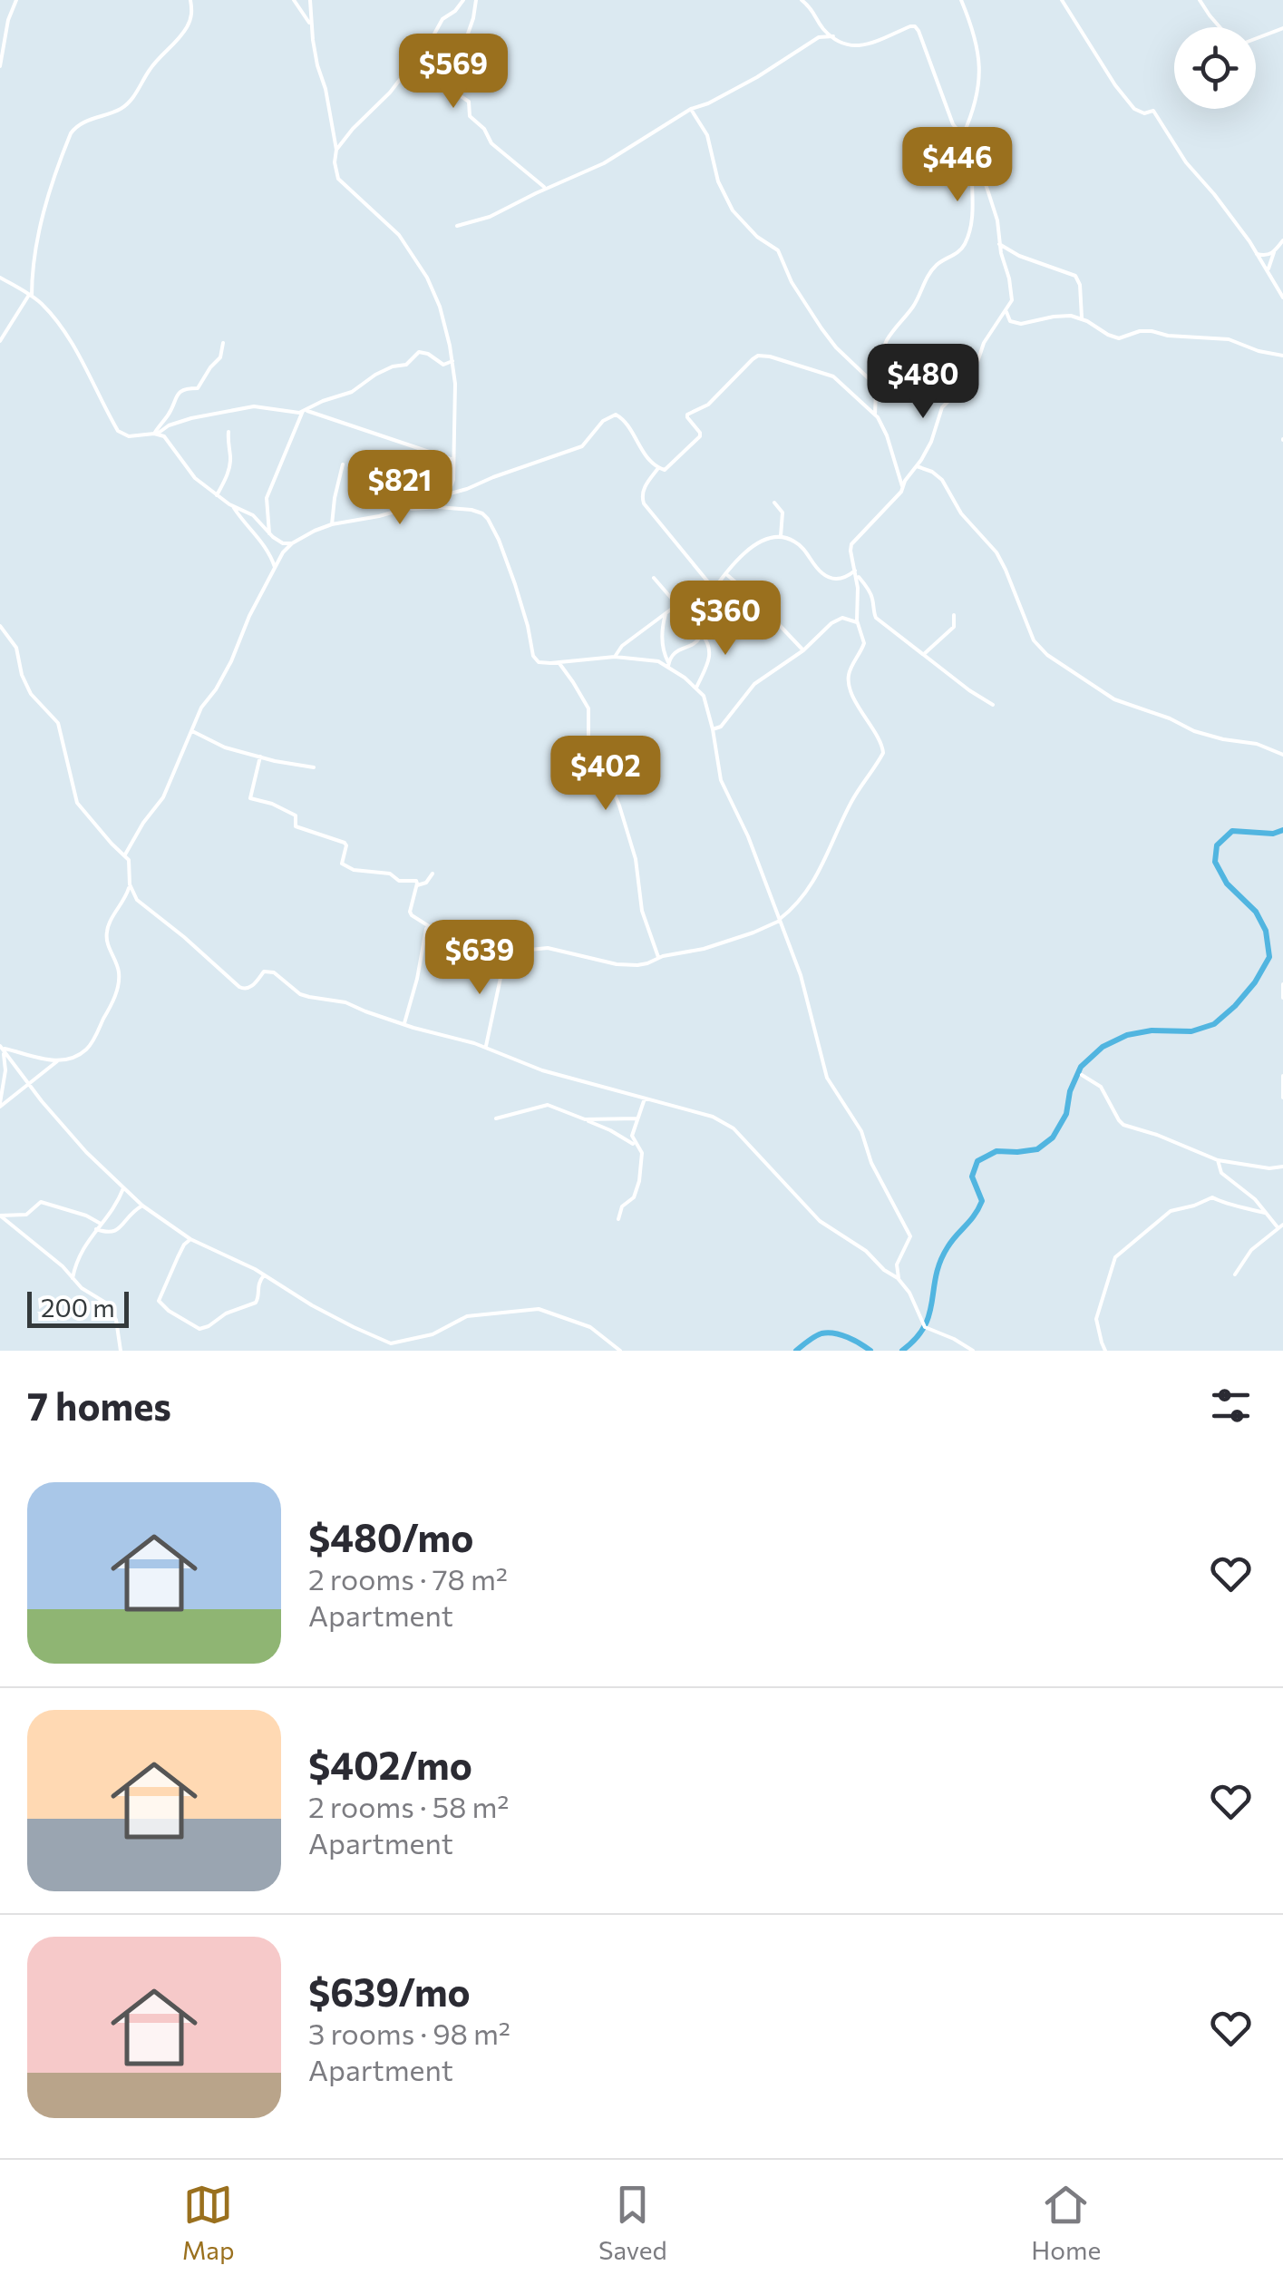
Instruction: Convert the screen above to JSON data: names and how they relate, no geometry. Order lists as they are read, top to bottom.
{
  "scale_bar": "200 m",
  "page": {
    "price": [
      "$569",
      "$446",
      "$480",
      "$821",
      "$360",
      "$402",
      "$639"
    ],
    "scale": "200 m",
    "heading": "7 homes",
    "list": [
      {
        "name": "$480/mo",
        "note": "2 rooms · 78 m² · Apartment"
      },
      {
        "name": "$402/mo",
        "note": "2 rooms · 58 m² · Apartment"
      },
      {
        "name": "$639/mo",
        "note": "3 rooms · 98 m² · Apartment"
      }
    ],
    "tabs": ["Map", "Saved", "Home"]
  }
}
